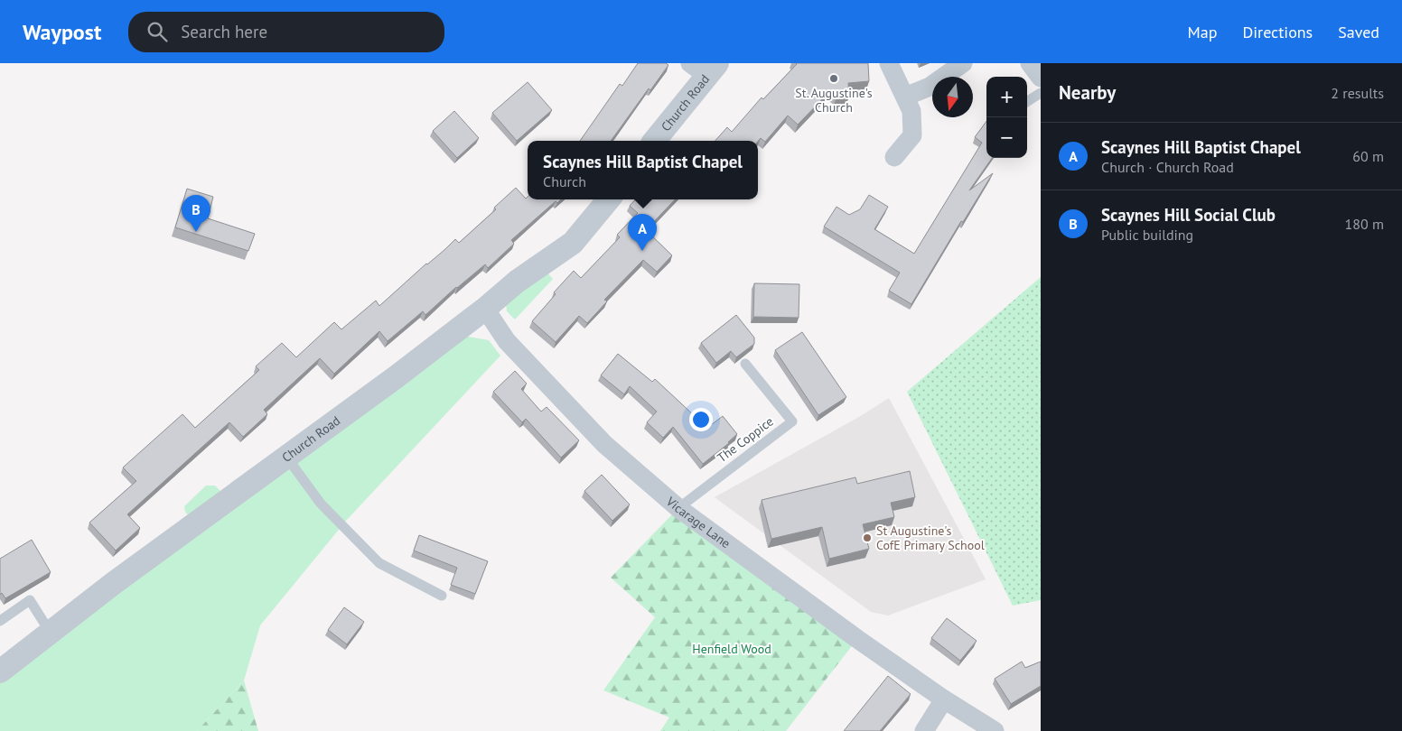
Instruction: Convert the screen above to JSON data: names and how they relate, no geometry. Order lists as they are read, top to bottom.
{
  "streets": {
    "street": ["Church Road", "Vicarage Lane"],
    "lane": ["The Coppice"]
  },
  "crossings": [
    ["Church Road", "Vicarage Lane"],
    ["The Coppice", "Vicarage Lane"]
  ],
  "parks": ["Henfield Wood"],
  "places": ["St. Augustine's Church", "St Augustine's CofE Primary School"],
  "north": "bottom",
  "page": {
    "header": "Waypost",
    "search": "Search here",
    "nav": ["Map", "Directions", "Saved"],
    "heading": ["Nearby", "2 results"],
    "map_buttons": ["+", "−"],
    "list": [
      {
        "mark": "A",
        "name": "Scaynes Hill Baptist Chapel",
        "note": "Church · Church Road",
        "value": "60 m"
      },
      {
        "mark": "B",
        "name": "Scaynes Hill Social Club",
        "note": "Public building",
        "value": "180 m"
      }
    ],
    "popup": ["Scaynes Hill Baptist Chapel", "Church"],
    "pins": ["B", "A"]
  }
}
